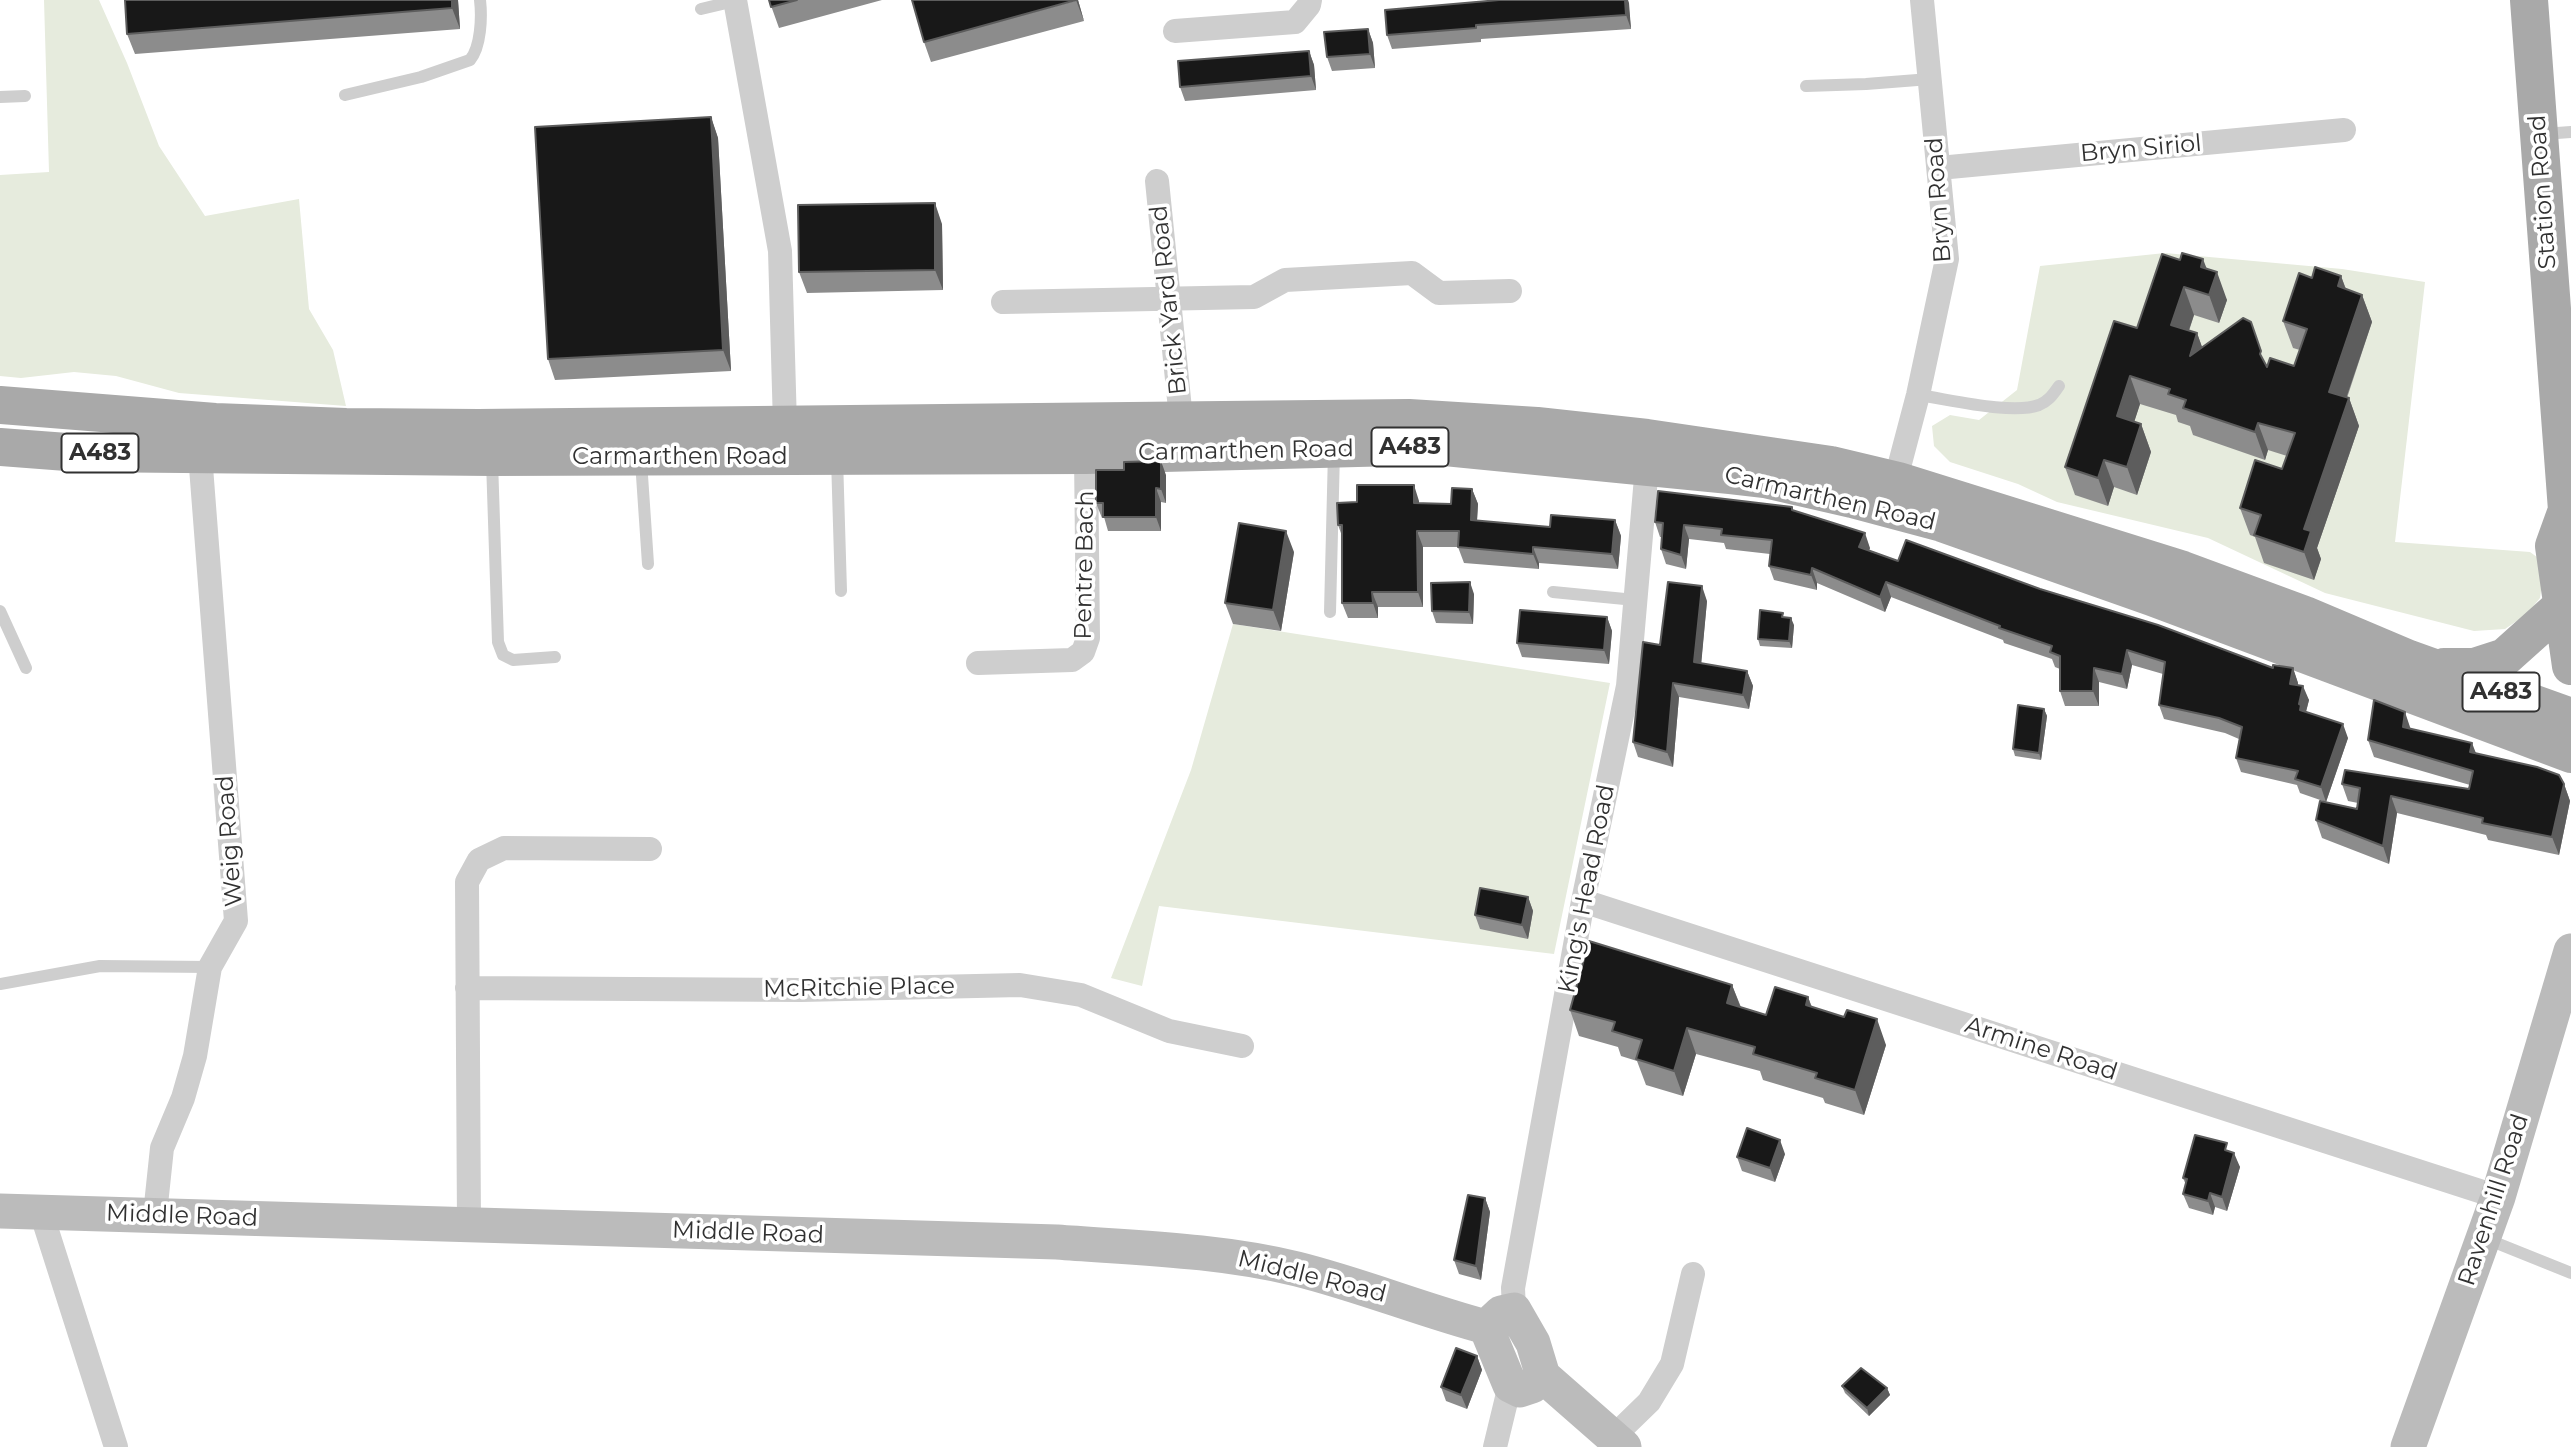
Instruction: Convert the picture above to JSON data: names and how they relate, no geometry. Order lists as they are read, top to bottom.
{
  "streets": {
    "main road": ["Station Road", "A483", "Carmarthen Road"],
    "street": [
      "Bryn Siriol",
      "Bryn Road",
      "Brick Yard Road",
      "Pentre Bach",
      "Weig Road",
      "King's Head Road",
      "McRitchie Place",
      "Armine Road",
      "Ravenhill Road",
      "Middle Road"
    ]
  },
  "crossings": [
    ["Bryn Siriol", "Bryn Road"],
    ["Bryn Road", "Carmarthen Road"],
    ["Brick Yard Road", "Carmarthen Road"],
    ["Carmarthen Road", "Pentre Bach"],
    ["Carmarthen Road", "Weig Road"],
    ["Carmarthen Road", "King's Head Road"],
    ["Weig Road", "Middle Road"],
    ["King's Head Road", "Armine Road"],
    ["King's Head Road", "Middle Road"],
    ["Armine Road", "Ravenhill Road"]
  ]
}
